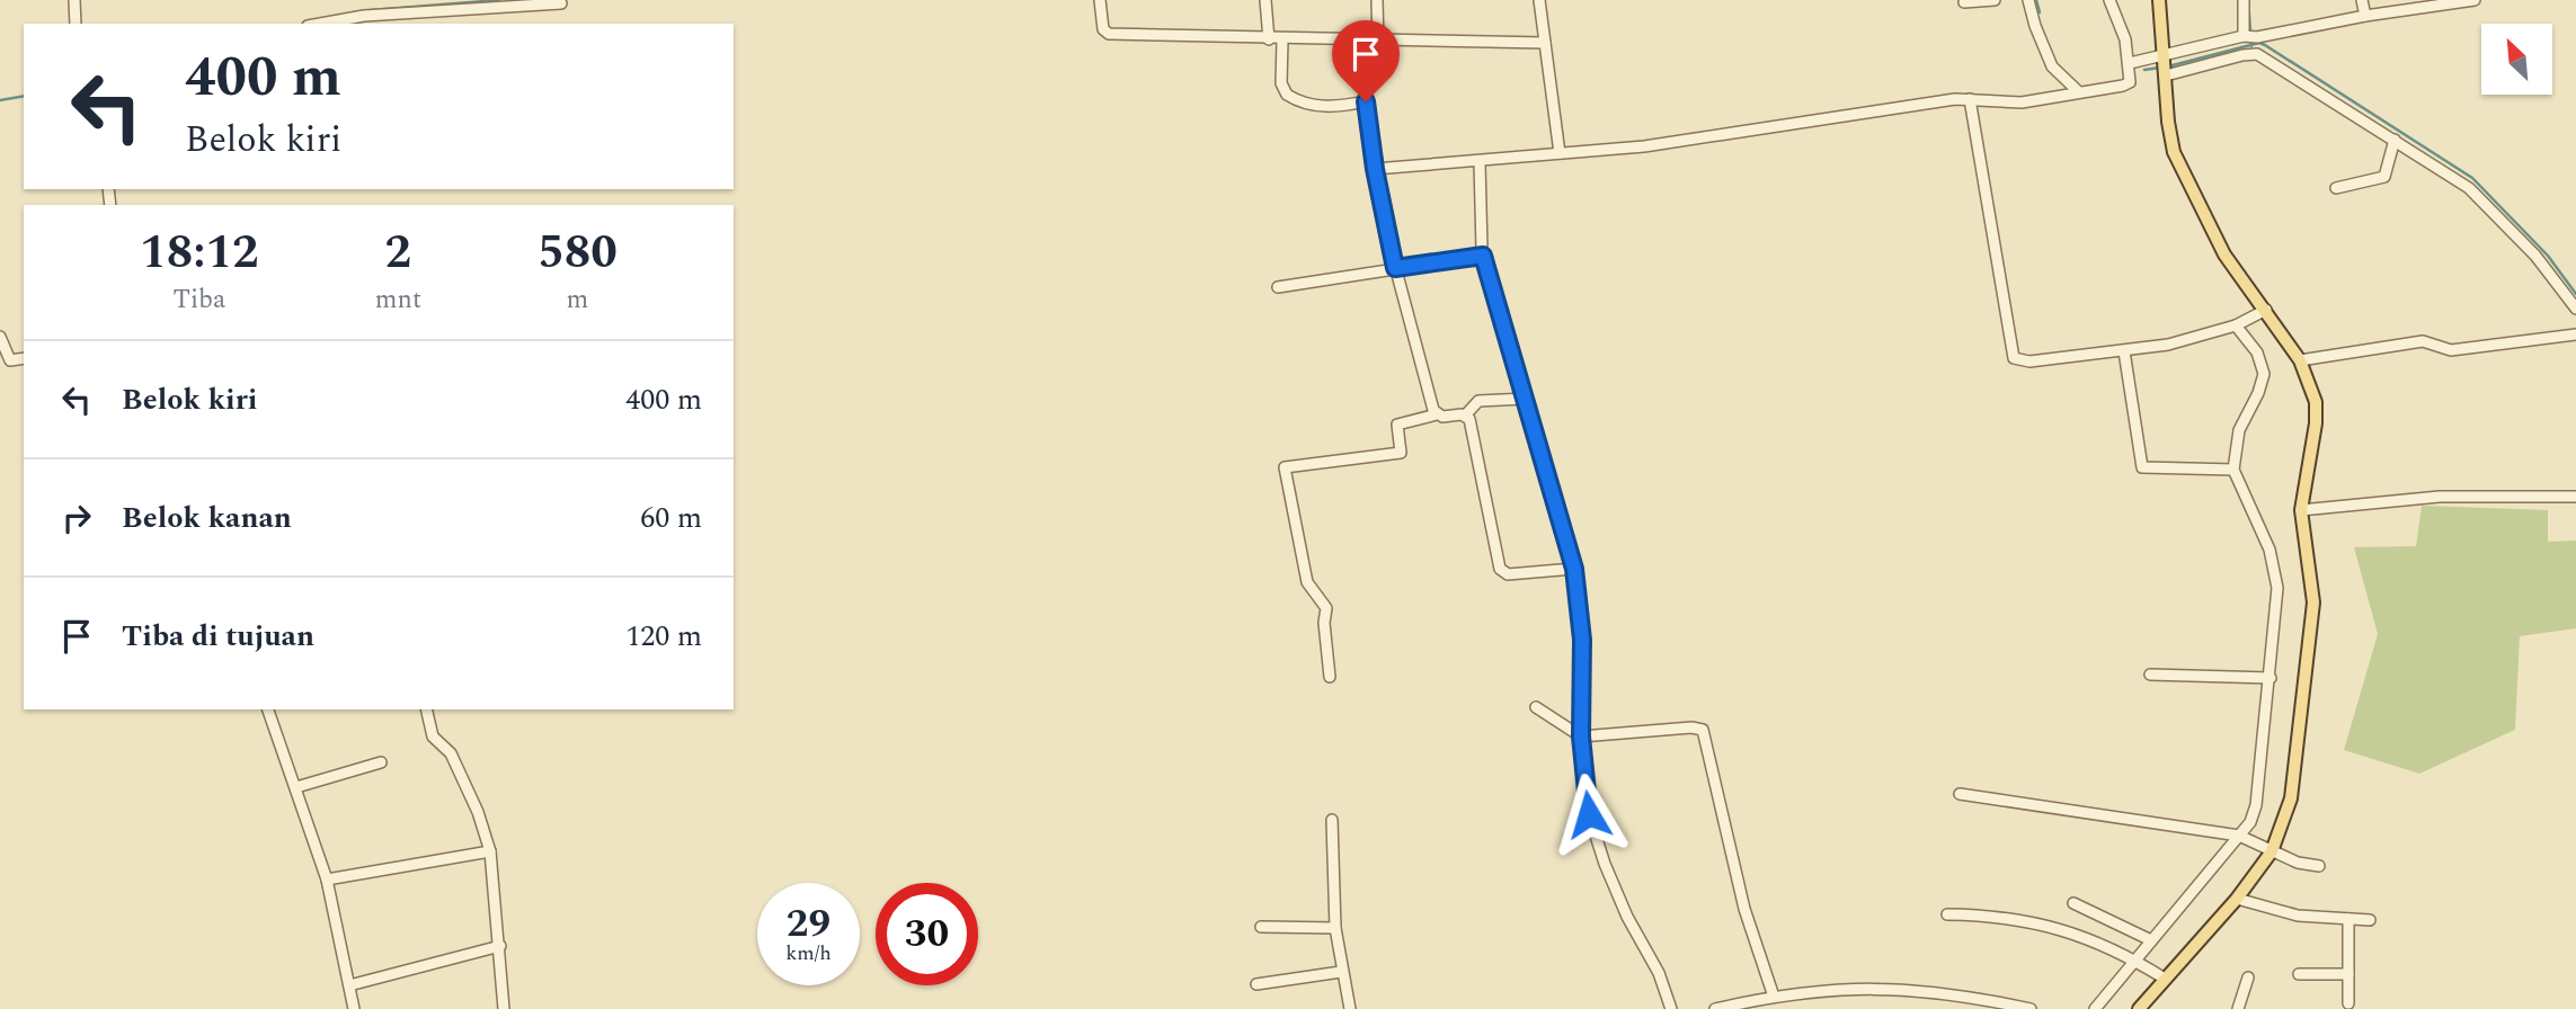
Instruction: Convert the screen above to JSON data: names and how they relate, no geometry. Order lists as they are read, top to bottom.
{
  "north": "top left",
  "page": {
    "turn": ["400 m", "Belok kiri"],
    "eta": [
      "18:12",
      "Tiba",
      "2",
      "mnt",
      "580",
      "m"
    ],
    "list": [
      {
        "name": "Belok kiri",
        "value": "400 m"
      },
      {
        "name": "Belok kanan",
        "value": "60 m"
      },
      {
        "name": "Tiba di tujuan",
        "value": "120 m"
      }
    ],
    "speed": "29 km/h",
    "limit": "30"
  }
}
